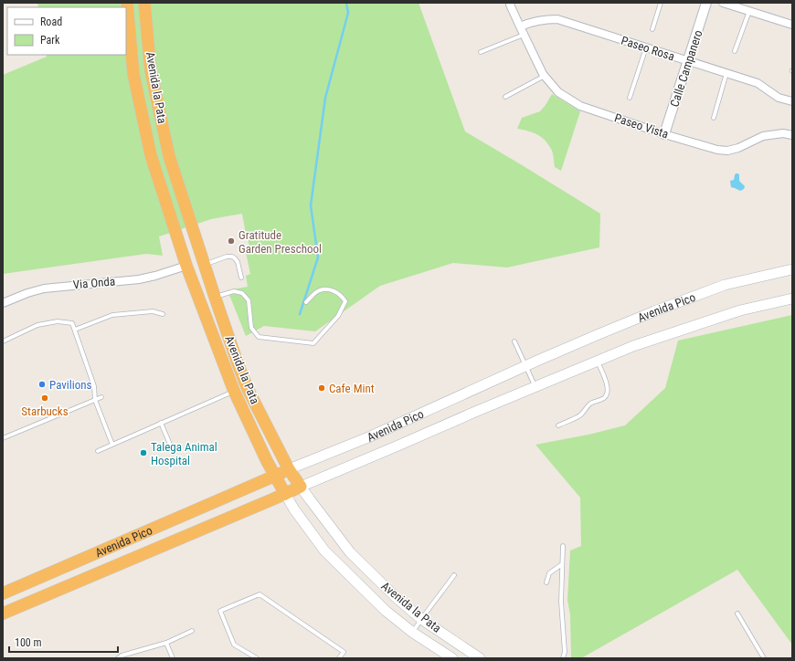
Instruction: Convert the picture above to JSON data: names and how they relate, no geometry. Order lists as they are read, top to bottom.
{
  "streets": {
    "highway": ["Avenida la Pata", "Avenida Pico"],
    "street": [
      "Paseo Rosa",
      "Calle Campanero",
      "Paseo Vista",
      "Via Onda"
    ]
  },
  "crossings": [
    ["Paseo Rosa", "Calle Campanero"],
    ["Paseo Rosa", "Paseo Vista"],
    ["Calle Campanero", "Paseo Vista"],
    ["Avenida la Pata", "Via Onda"],
    ["Avenida la Pata", "Avenida Pico"]
  ],
  "places": [
    "Gratitude Garden Preschool",
    "Pavilions",
    "Cafe Mint",
    "Starbucks",
    "Talega Animal Hospital"
  ],
  "legend": ["Road", "Park"],
  "scale_bar": "100 m"
}
